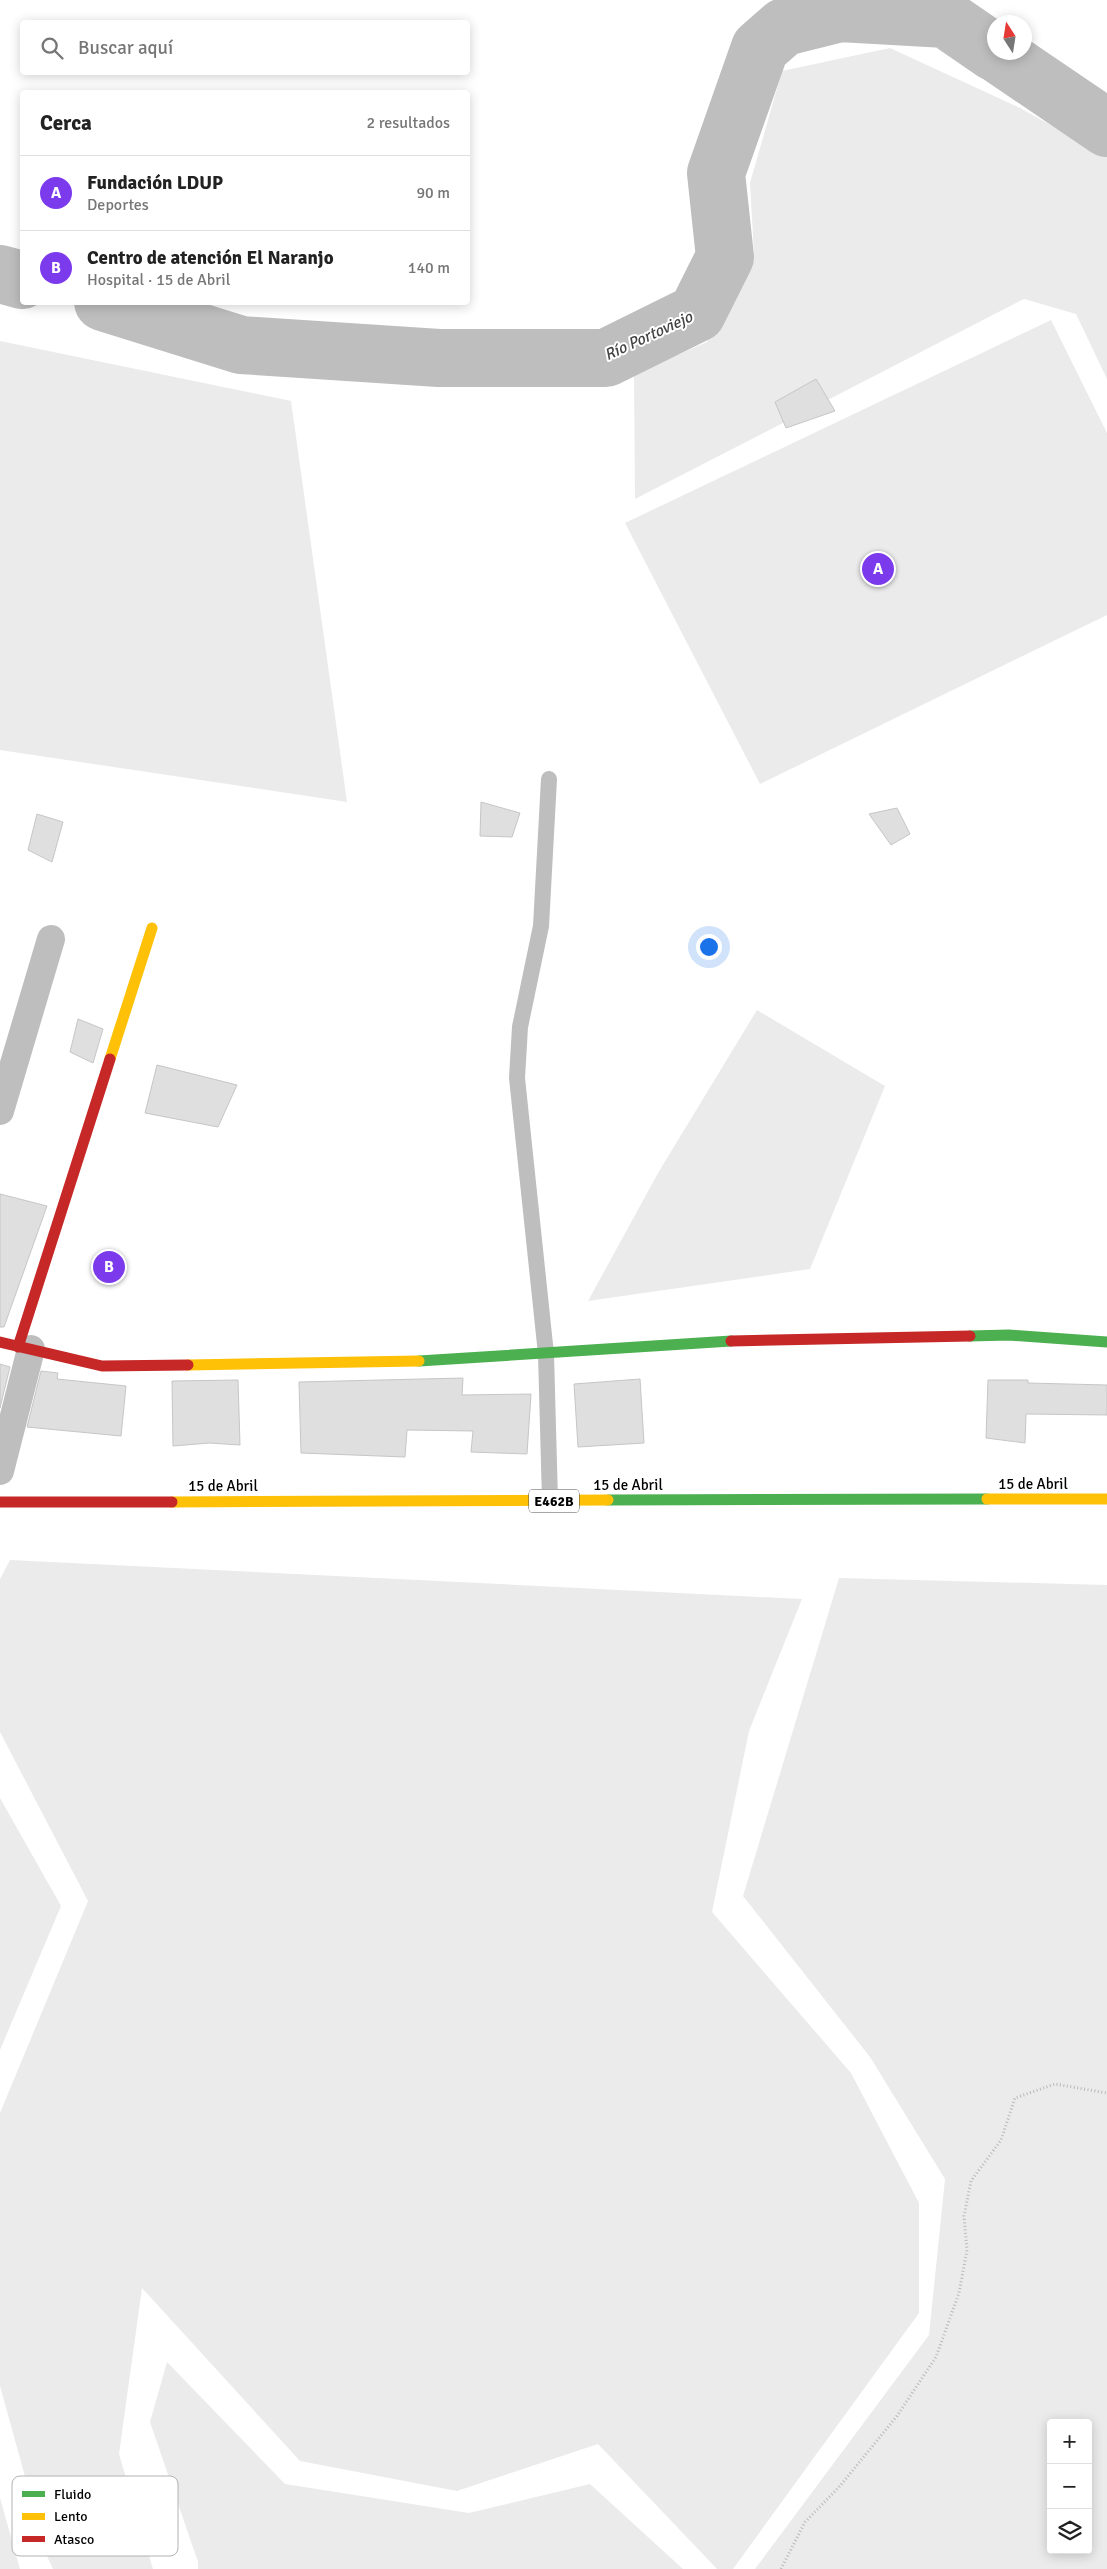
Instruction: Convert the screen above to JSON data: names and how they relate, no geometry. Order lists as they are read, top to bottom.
{
  "streets": {
    "street": ["15 de Abril", "E462B"]
  },
  "water": ["Río Portoviejo"],
  "legend": ["Fluido", "Lento", "Atasco"],
  "north": "top",
  "page": {
    "search": "Buscar aquí",
    "heading": ["Cerca", "2 resultados"],
    "list": [
      {
        "mark": "A",
        "name": "Fundación LDUP",
        "note": "Deportes",
        "value": "90 m"
      },
      {
        "mark": "B",
        "name": "Centro de atención El Naranjo",
        "note": "Hospital · 15 de Abril",
        "value": "140 m"
      }
    ],
    "pins": ["A", "B"],
    "map_buttons": ["+", "−"]
  }
}
